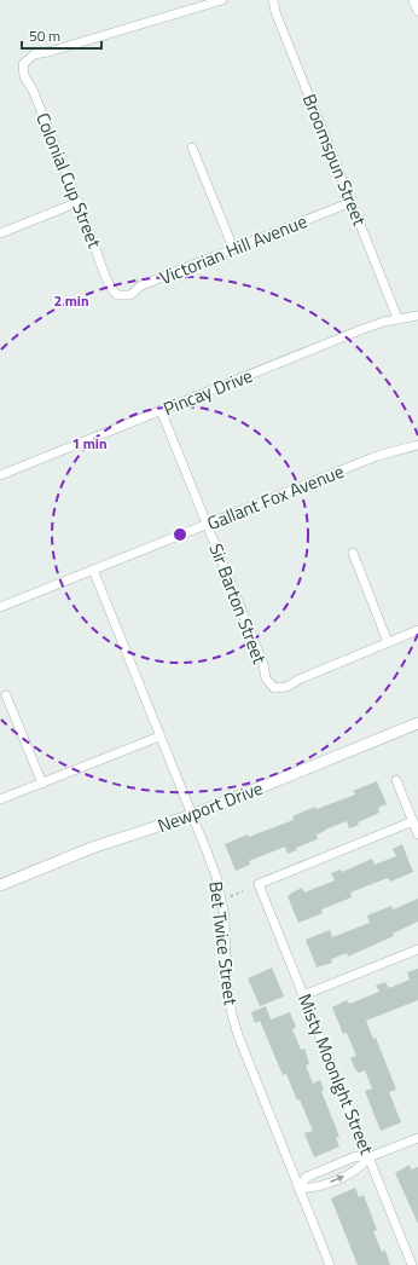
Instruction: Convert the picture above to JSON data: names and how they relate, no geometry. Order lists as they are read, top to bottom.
{
  "streets": {
    "street": [
      "Broomspun Street",
      "Colonial Cup Street",
      "Victorian Hill Avenue",
      "Pincay Drive",
      "Gallant Fox Avenue",
      "Sir Barton Street",
      "Newport Drive",
      "Bet Twice Street",
      "Misty Moonlght Street"
    ]
  },
  "crossings": [
    ["Broomspun Street", "Victorian Hill Avenue"],
    ["Broomspun Street", "Pincay Drive"],
    ["Colonial Cup Street", "Victorian Hill Avenue"],
    ["Pincay Drive", "Sir Barton Street"],
    ["Gallant Fox Avenue", "Sir Barton Street"],
    ["Gallant Fox Avenue", "Bet Twice Street"],
    ["Newport Drive", "Bet Twice Street"]
  ],
  "scale_bar": "50 m",
  "rings": ["2 min", "1 min"]
}
